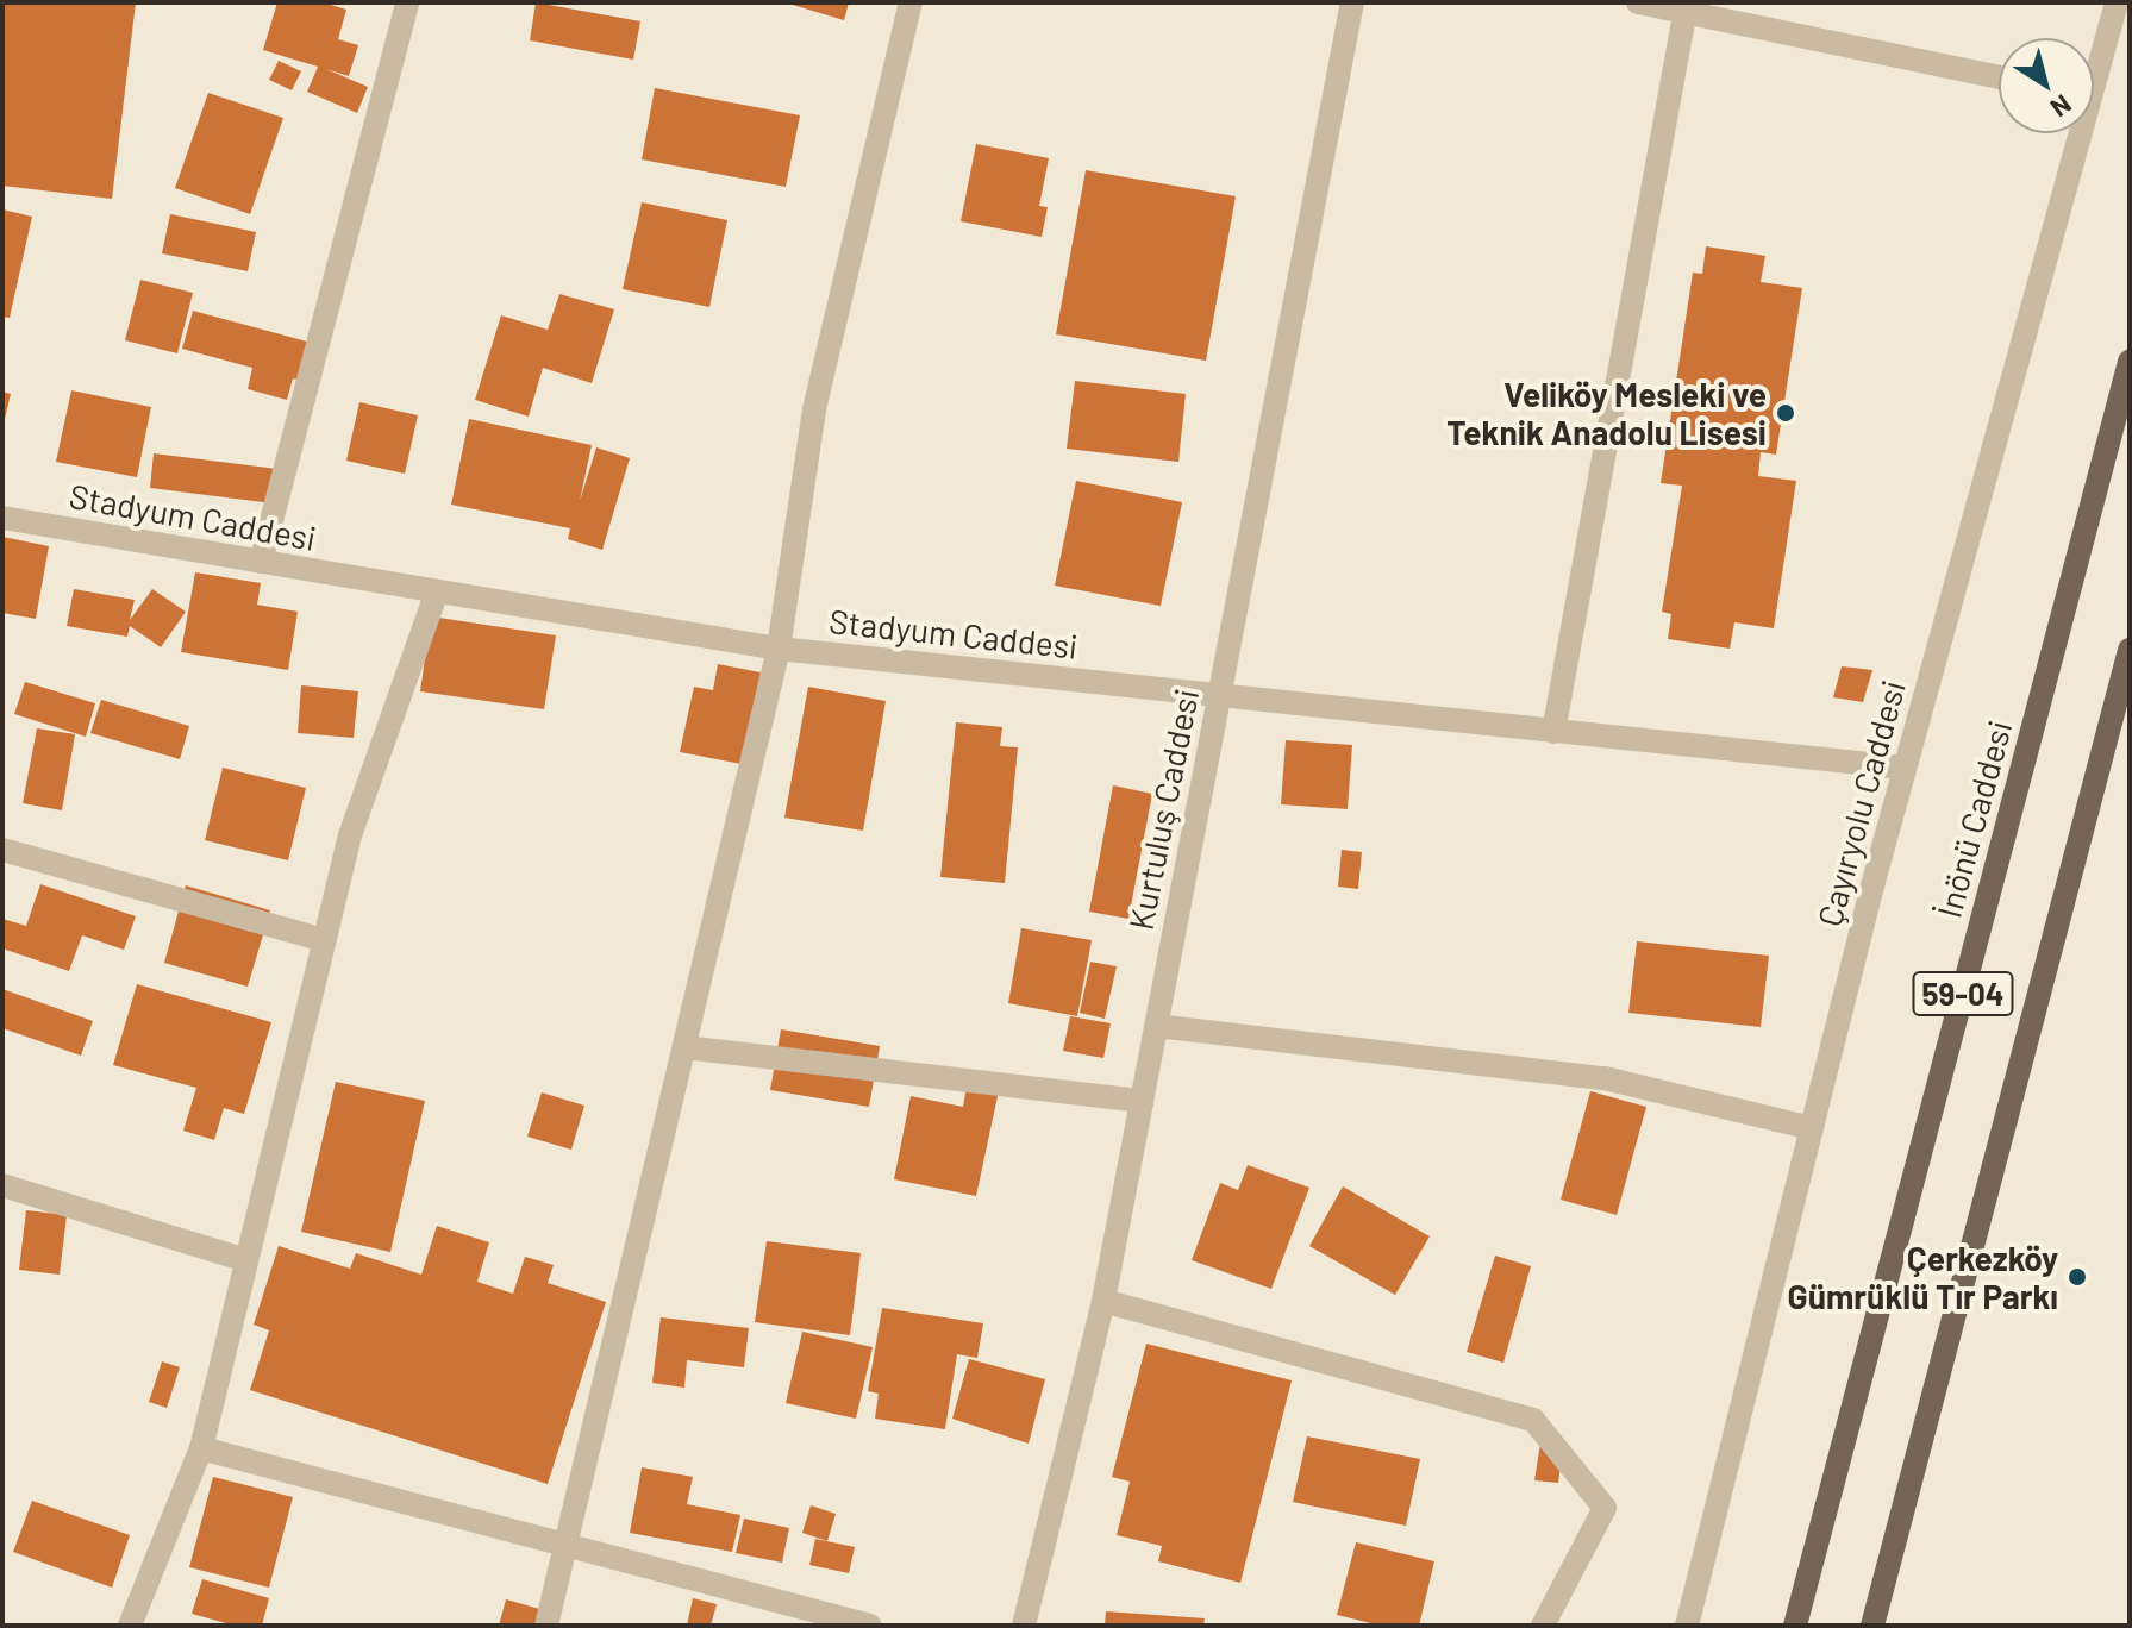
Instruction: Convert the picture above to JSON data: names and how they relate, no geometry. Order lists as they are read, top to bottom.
{
  "streets": {
    "main road": ["İnönü Caddesi", "59-04"],
    "street": ["Stadyum Caddesi", "Çayıryolu Caddesi", "Kurtuluş Caddesi"]
  },
  "crossings": [
    ["Stadyum Caddesi", "Çayıryolu Caddesi"],
    ["Stadyum Caddesi", "Kurtuluş Caddesi"]
  ],
  "places": ["Veliköy Mesleki ve Teknik Anadolu Lisesi", "Çerkezköy Gümrüklü Tır Parkı"],
  "north": "bottom right"
}
